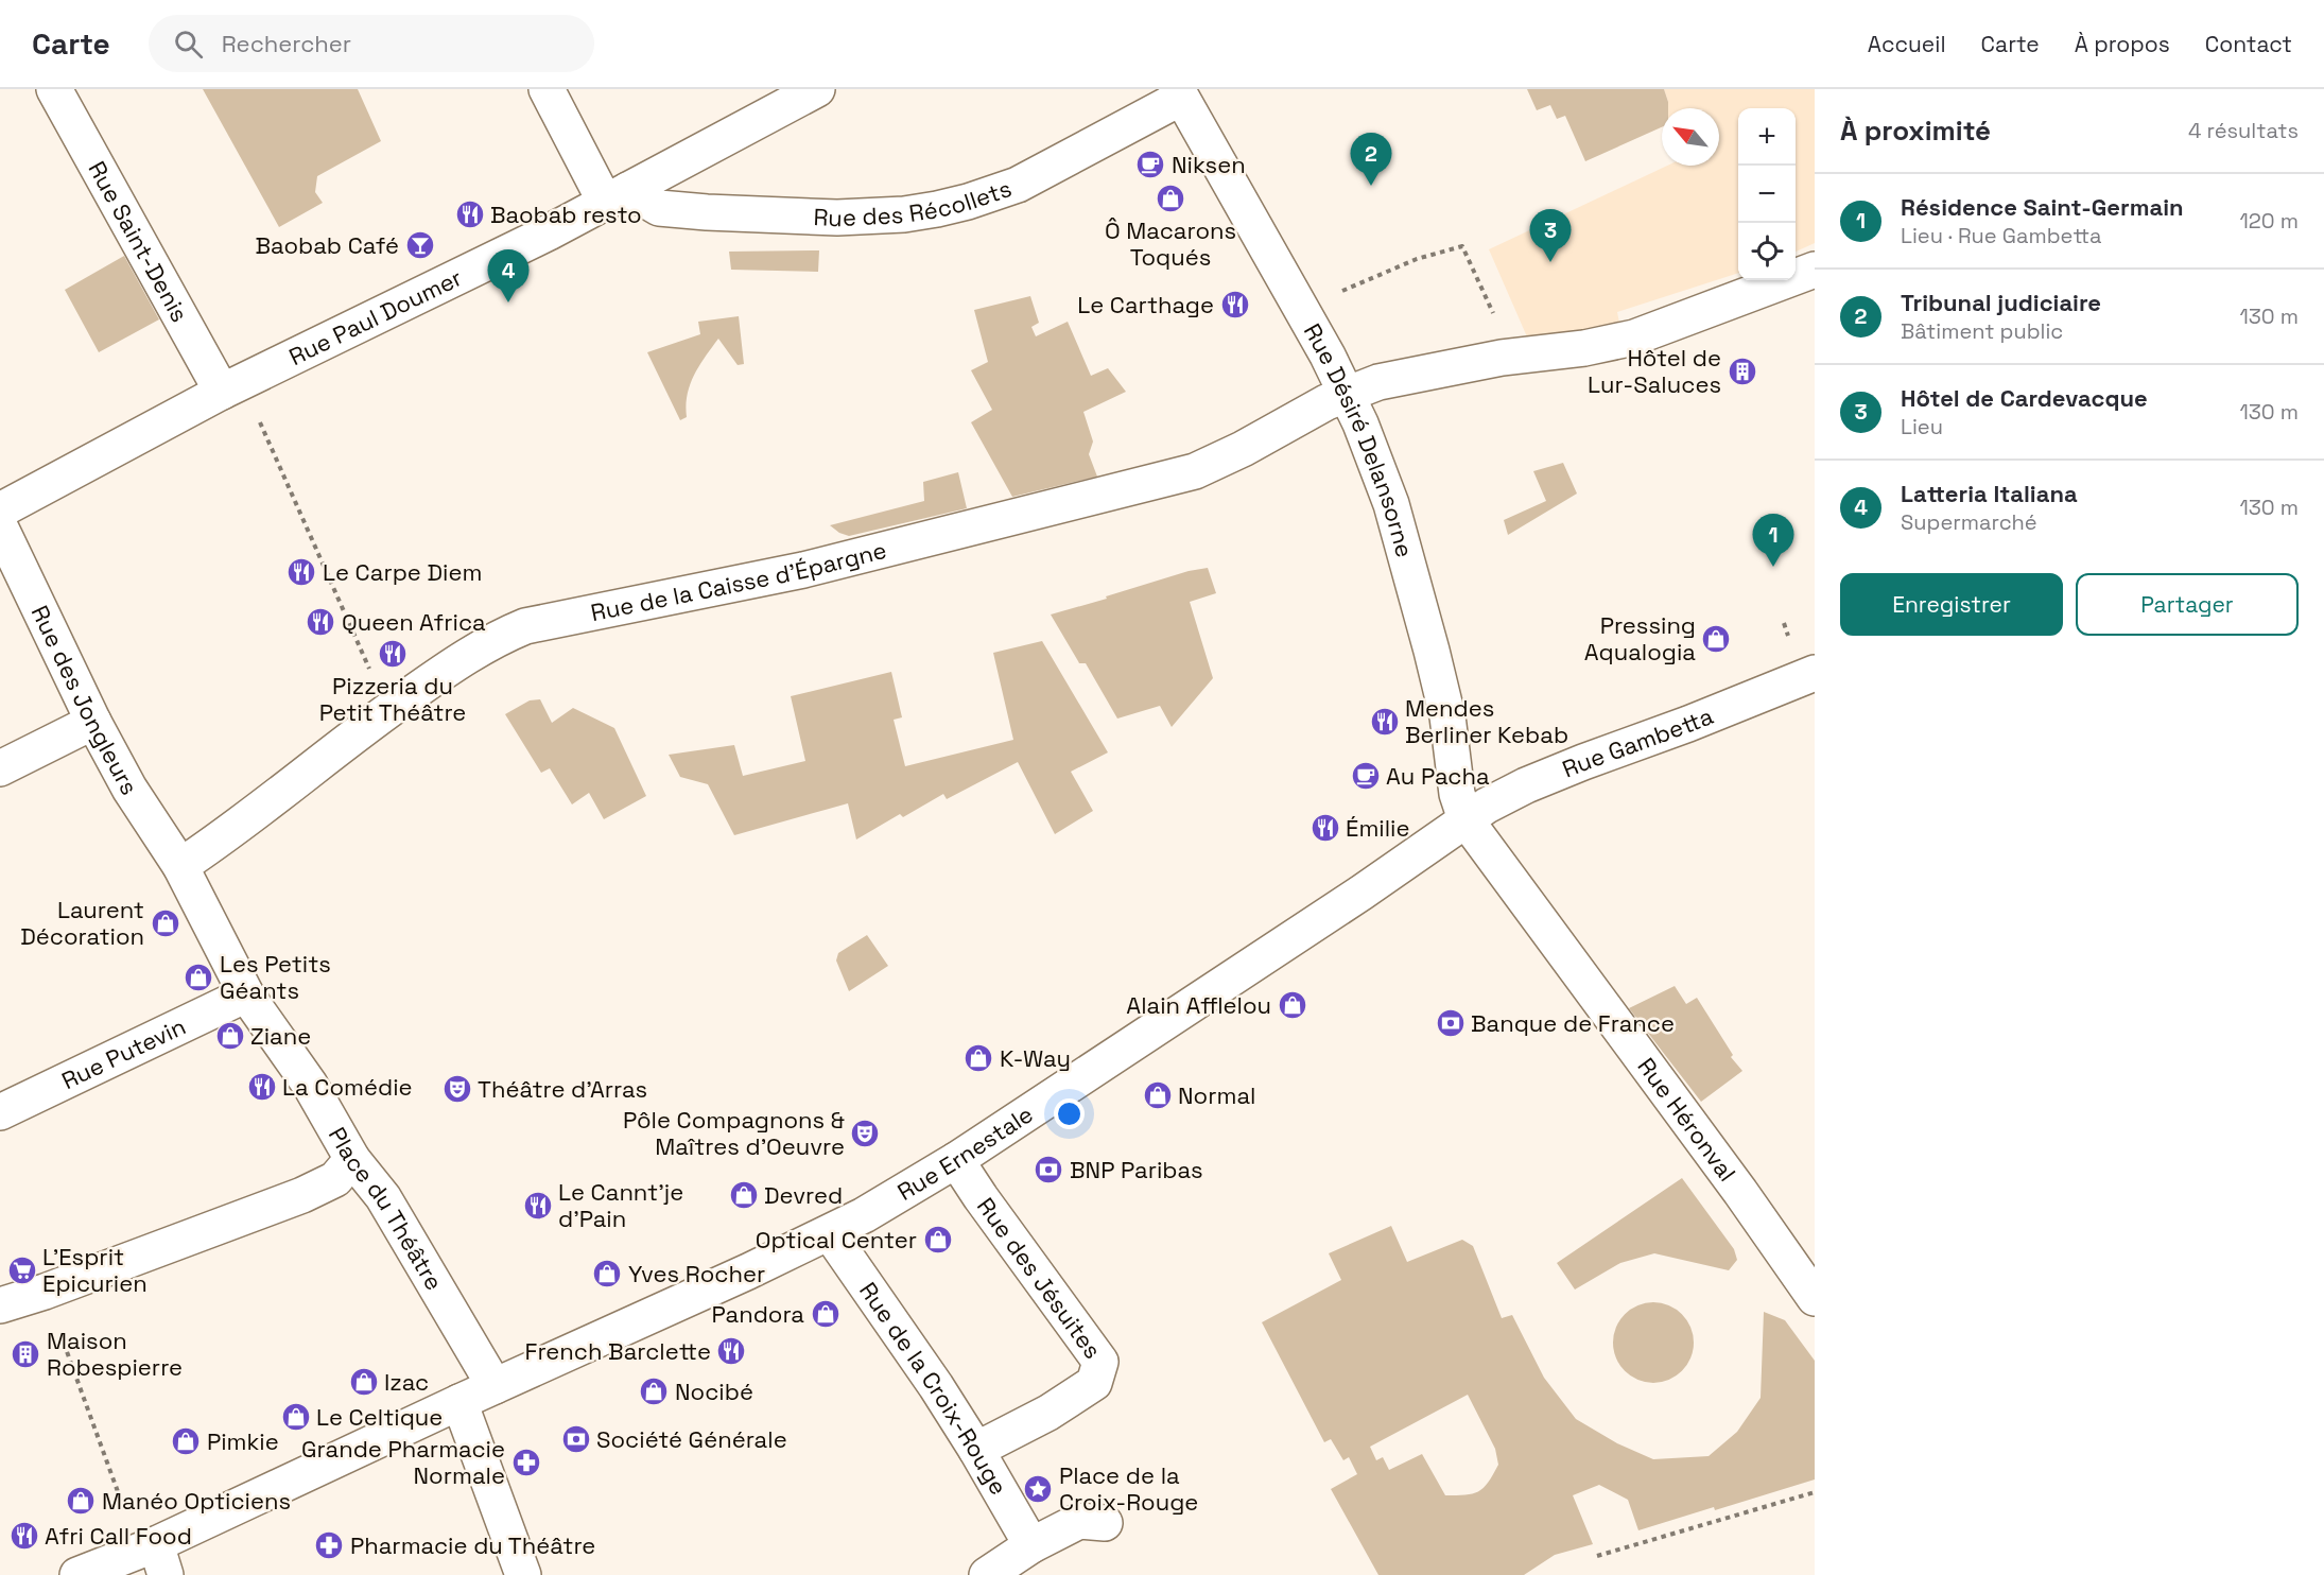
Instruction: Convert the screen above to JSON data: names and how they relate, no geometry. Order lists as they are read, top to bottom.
{
  "streets": {
    "street": [
      "Rue des Récollets",
      "Rue Saint-Denis",
      "Rue Paul Doumer",
      "Rue Désiré Delansorne",
      "Rue de la Caisse d'Épargne",
      "Rue des Jongleurs",
      "Rue Gambetta",
      "Rue Putevin",
      "Rue Héronval",
      "Rue Ernestale",
      "Place du Théâtre",
      "Rue des Jésuites",
      "Rue de la Croix-Rouge"
    ]
  },
  "crossings": [
    ["Rue des Récollets", "Rue Paul Doumer"],
    ["Rue des Récollets", "Rue Désiré Delansorne"],
    ["Rue Saint-Denis", "Rue Paul Doumer"],
    ["Rue Désiré Delansorne", "Rue de la Caisse d'Épargne"],
    ["Rue Désiré Delansorne", "Rue Gambetta"],
    ["Rue Désiré Delansorne", "Rue Héronval"],
    ["Rue Désiré Delansorne", "Rue Ernestale"],
    ["Rue de la Caisse d'Épargne", "Rue des Jongleurs"],
    ["Rue de la Caisse d'Épargne", "Place du Théâtre"],
    ["Rue des Jongleurs", "Place du Théâtre"],
    ["Rue Gambetta", "Rue Héronval"],
    ["Rue Gambetta", "Rue Ernestale"],
    ["Rue Putevin", "Place du Théâtre"],
    ["Rue Héronval", "Rue Ernestale"],
    ["Rue Ernestale", "Place du Théâtre"],
    ["Rue Ernestale", "Rue des Jésuites"],
    ["Rue Ernestale", "Rue de la Croix-Rouge"],
    ["Rue des Jésuites", "Rue de la Croix-Rouge"]
  ],
  "places": {
    "cafe": ["Niksen", "Au Pacha"],
    "shop": [
      "Ô Macarons Toqués",
      "Pressing Aqualogia",
      "Laurent Décoration",
      "Les Petits Géants",
      "Alain Afflelou",
      "Ziane",
      "K-Way",
      "Normal",
      "Devred",
      "Optical Center",
      "Yves Rocher",
      "Pandora",
      "Izac",
      "Nocibé",
      "Le Celtique",
      "Pimkie",
      "Manéo Opticiens"
    ],
    "restaurant": [
      "Baobab resto",
      "Le Carthage",
      "Le Carpe Diem",
      "Queen Africa",
      "Pizzeria du Petit Théâtre",
      "Mendes Berliner Kebab",
      "Émilie",
      "La Comédie",
      "Le Cannt'je d'Pain",
      "French Barclette",
      "Afri Call Food"
    ],
    "bar": ["Baobab Café"],
    "building": ["Hôtel de Lur-Saluces", "Maison Robespierre"],
    "bank": ["Banque de France", "BNP Paribas", "Société Générale"],
    "theatre": ["Théâtre d'Arras", "Pôle Compagnons & Maîtres d'Oeuvre"],
    "supermarket": ["L'Esprit Epicurien"],
    "pharmacy": ["Grande Pharmacie Normale", "Pharmacie du Théâtre"],
    "place": ["Place de la Croix-Rouge"]
  },
  "north": "top left",
  "page": {
    "header": "Carte",
    "search": "Rechercher",
    "nav": [
      "Accueil",
      "Carte",
      "À propos",
      "Contact"
    ],
    "heading": ["À proximité", "4 résultats"],
    "map_buttons": ["+", "−"],
    "pins": [
      "2",
      "3",
      "4",
      "1"
    ],
    "list": [
      {
        "mark": "1",
        "name": "Résidence Saint-Germain",
        "note": "Lieu · Rue Gambetta",
        "value": "120 m"
      },
      {
        "mark": "2",
        "name": "Tribunal judiciaire",
        "note": "Bâtiment public",
        "value": "130 m"
      },
      {
        "mark": "3",
        "name": "Hôtel de Cardevacque",
        "note": "Lieu",
        "value": "130 m"
      },
      {
        "mark": "4",
        "name": "Latteria Italiana",
        "note": "Supermarché",
        "value": "130 m"
      }
    ],
    "buttons": ["Enregistrer", "Partager"]
  }
}
